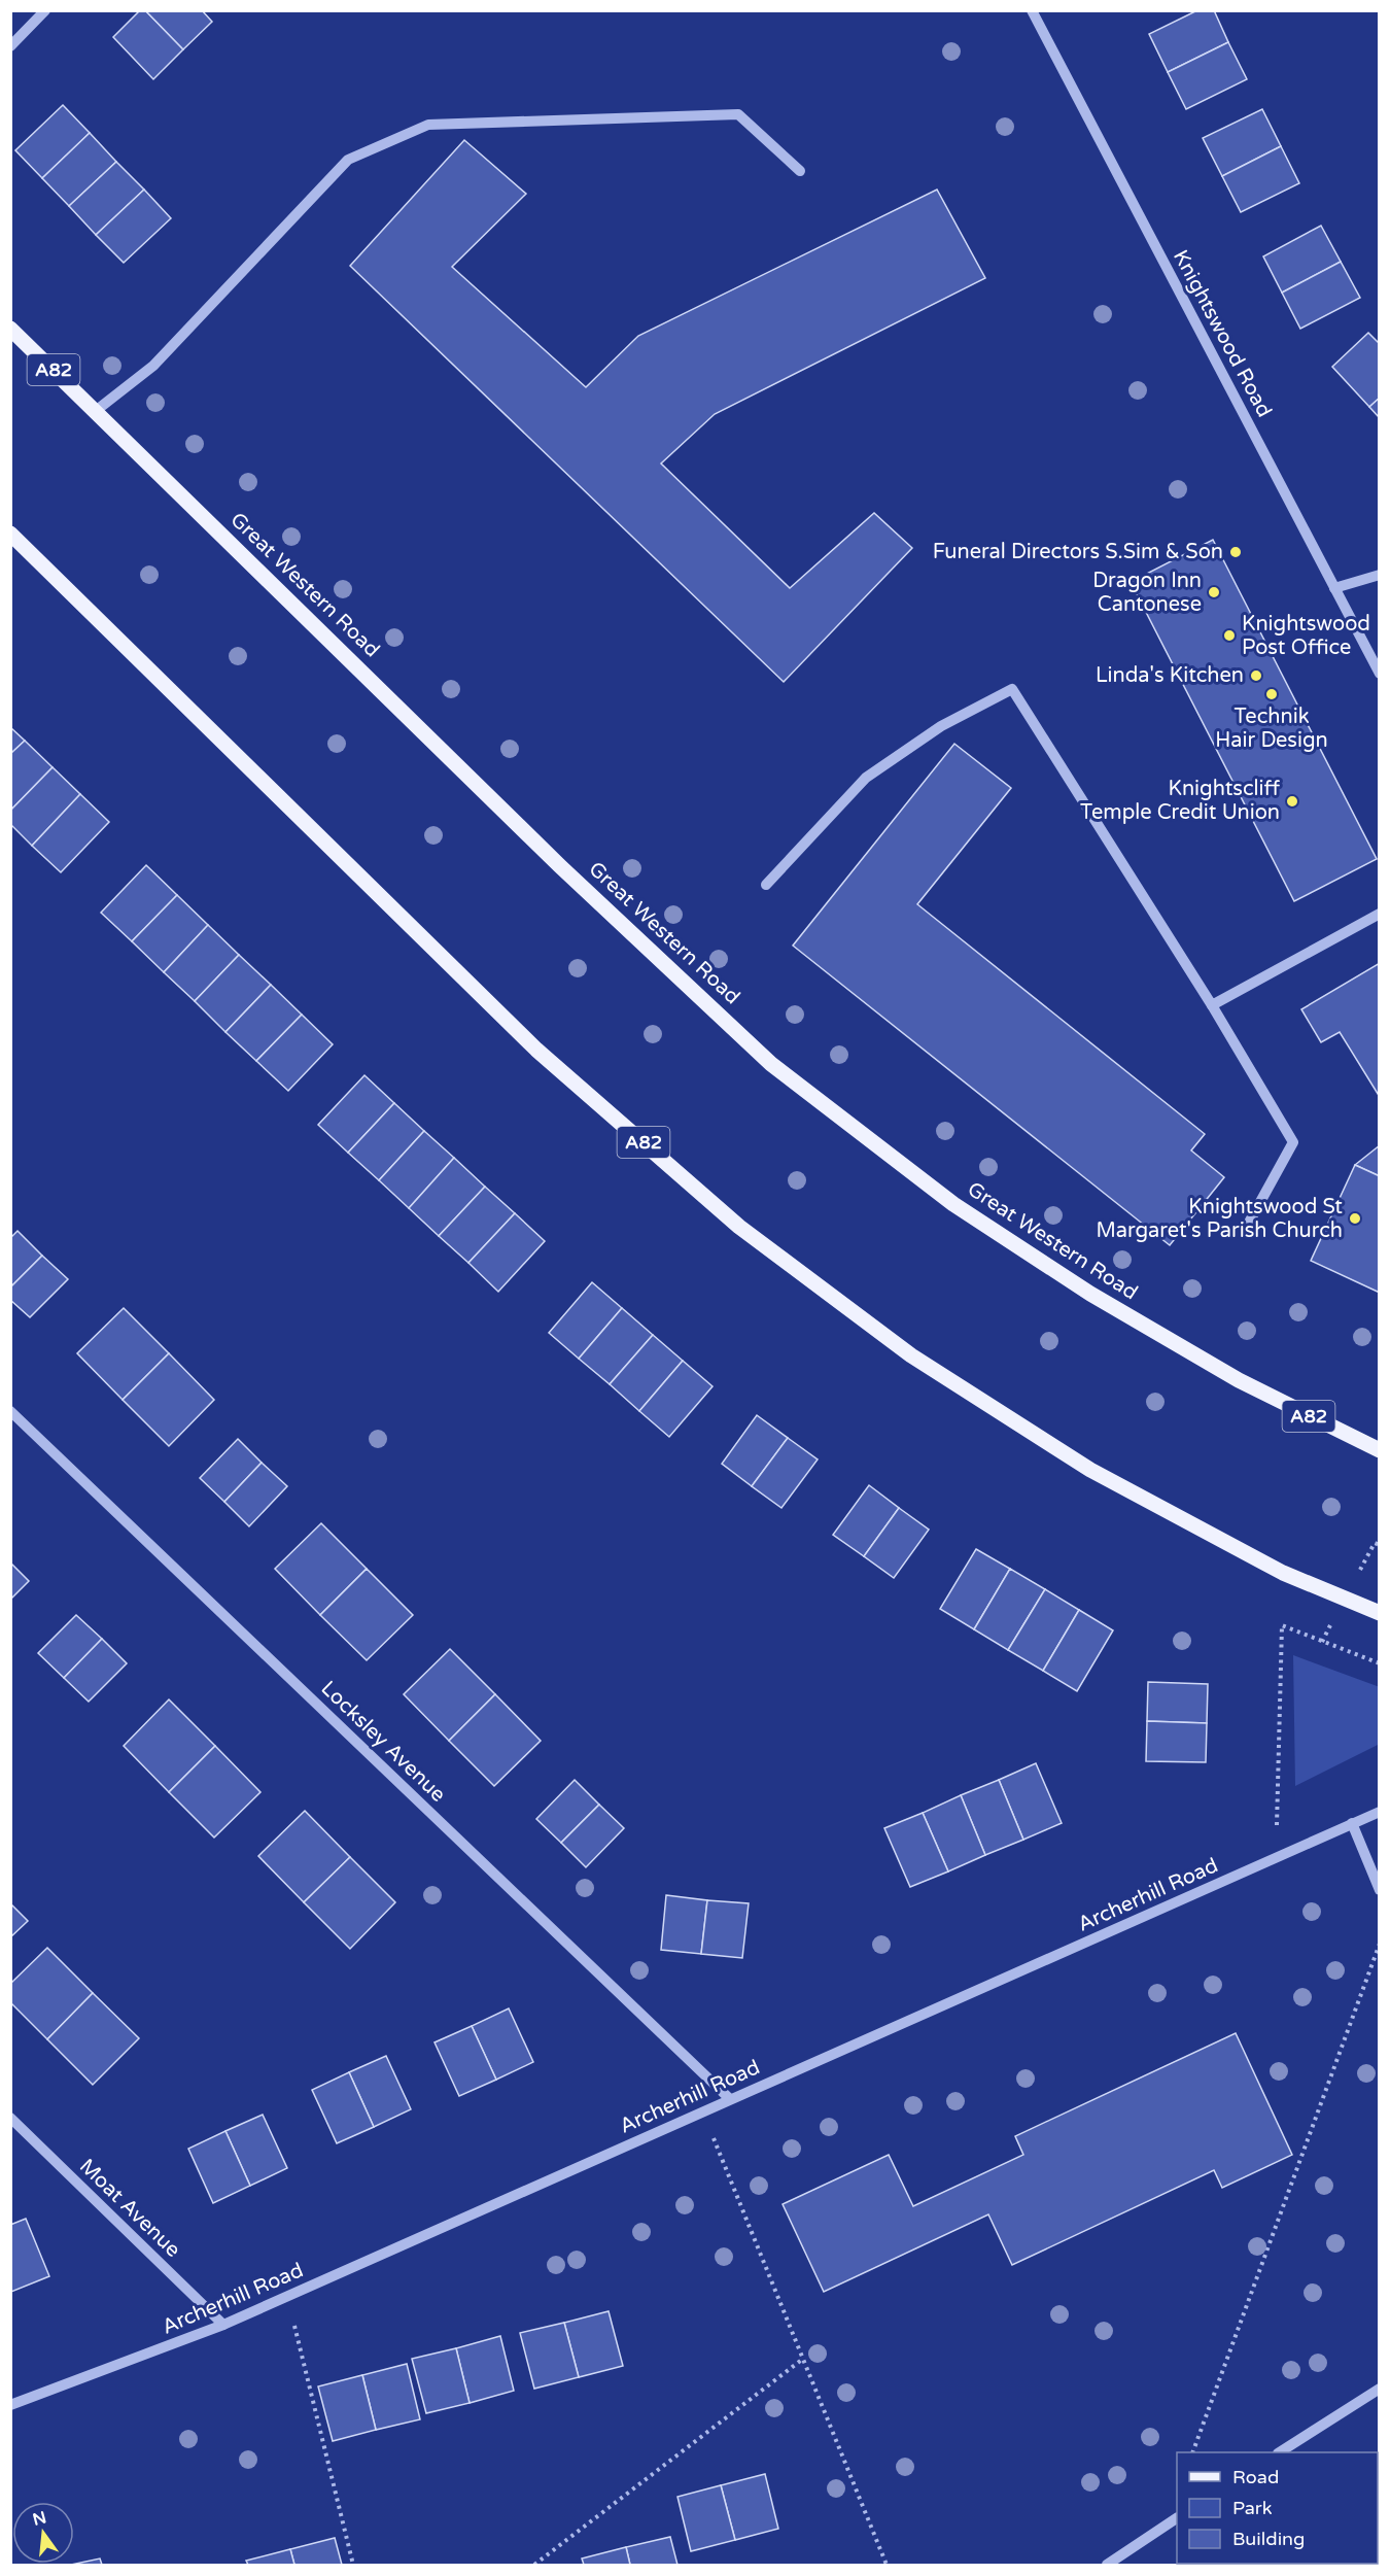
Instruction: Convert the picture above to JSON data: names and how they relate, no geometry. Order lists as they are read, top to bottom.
{
  "streets": {
    "main road": ["A82", "Great Western Road"],
    "street": [
      "Knightswood Road",
      "Locksley Avenue",
      "Archerhill Road",
      "Moat Avenue"
    ]
  },
  "crossings": [
    ["Locksley Avenue", "Archerhill Road"],
    ["Archerhill Road", "Moat Avenue"]
  ],
  "places": [
    "Funeral Directors S.Sim & Son",
    "Dragon Inn Cantonese",
    "Knightswood Post Office",
    "Linda's Kitchen",
    "Technik Hair Design",
    "Knightscliff Temple Credit Union",
    "Knightswood St Margaret's Parish Church"
  ],
  "legend": ["Road", "Park", "Building"],
  "north": "top"
}
